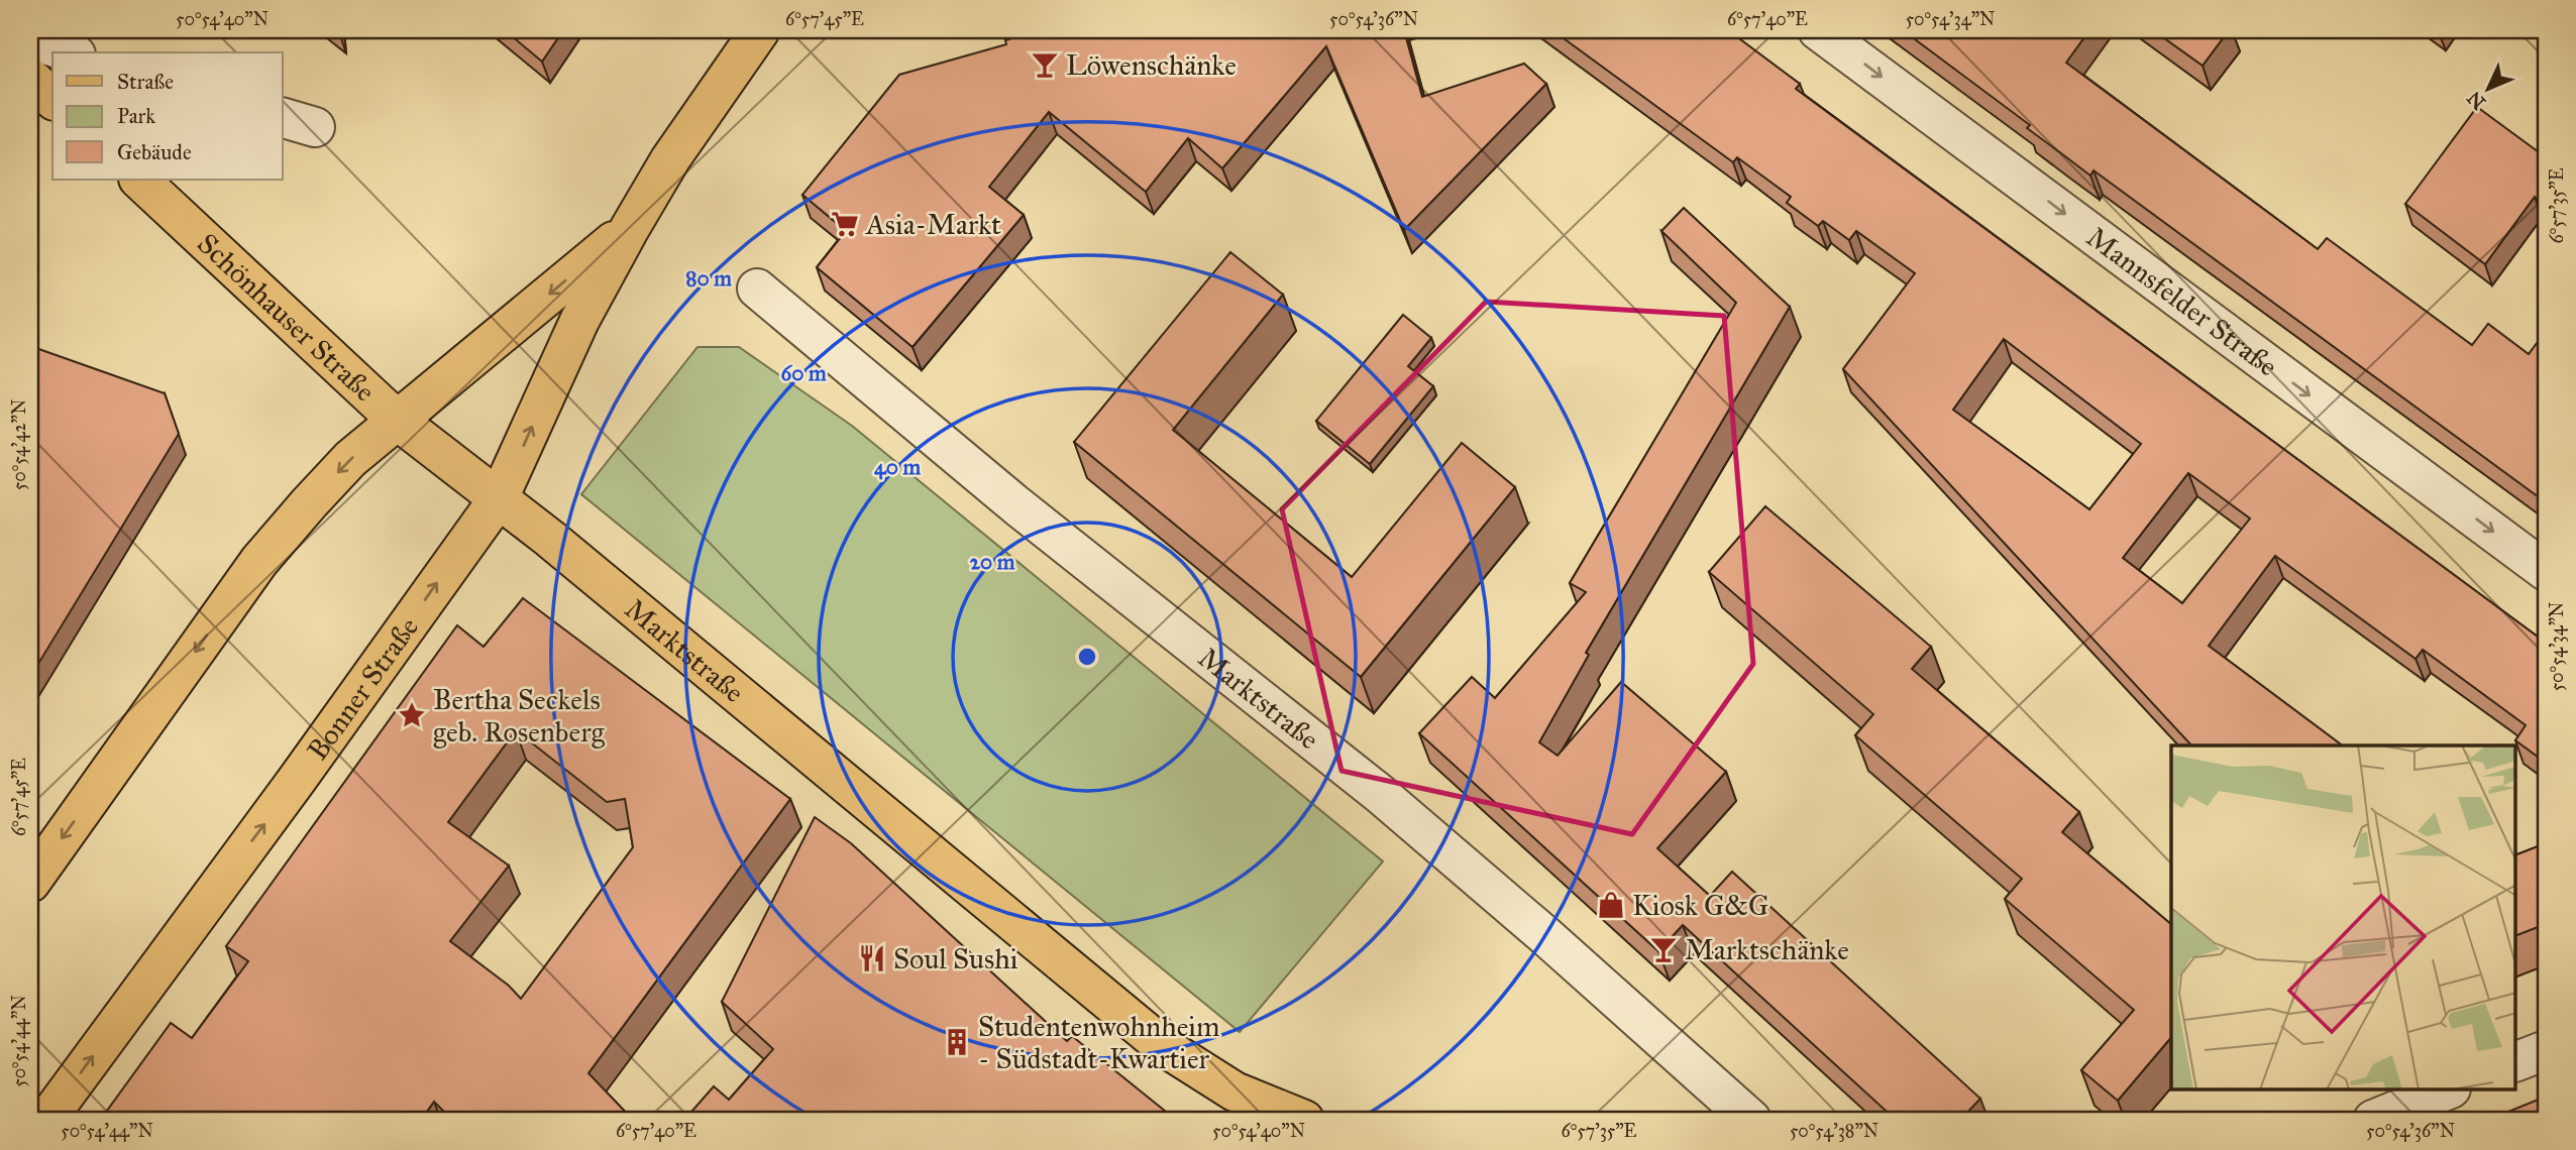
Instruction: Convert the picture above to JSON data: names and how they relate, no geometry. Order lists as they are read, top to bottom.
{
  "streets": {
    "main road": ["Schönhauser Straße", "Marktstraße", "Bonner Straße"],
    "street": ["Mannsfelder Straße"]
  },
  "crossings": [
    ["Schönhauser Straße", "Marktstraße"],
    ["Schönhauser Straße", "Bonner Straße"],
    ["Marktstraße", "Bonner Straße"]
  ],
  "one_way": ["Mannsfelder Straße"],
  "places": {
    "bar": ["Löwenschänke", "Marktschänke"],
    "supermarket": ["Asia-Markt"],
    "place": ["Bertha Seckels geb. Rosenberg"],
    "shop": ["Kiosk G&G"],
    "restaurant": ["Soul Sushi"],
    "building": ["Studentenwohnheim - Südstadt-Kwartier"]
  },
  "legend": ["Straße", "Park", "Gebäude"],
  "north": "bottom left",
  "coordinates": [
    "50°54'40\"N",
    "6°57'45\"E",
    "50°54'36\"N",
    "6°57'40\"E",
    "50°54'34\"N",
    "6°57'35\"E",
    "50°54'42\"N",
    "50°54'44\"N",
    "50°54'38\"N"
  ],
  "rings": [
    "80 m",
    "60 m",
    "40 m",
    "20 m"
  ]
}
